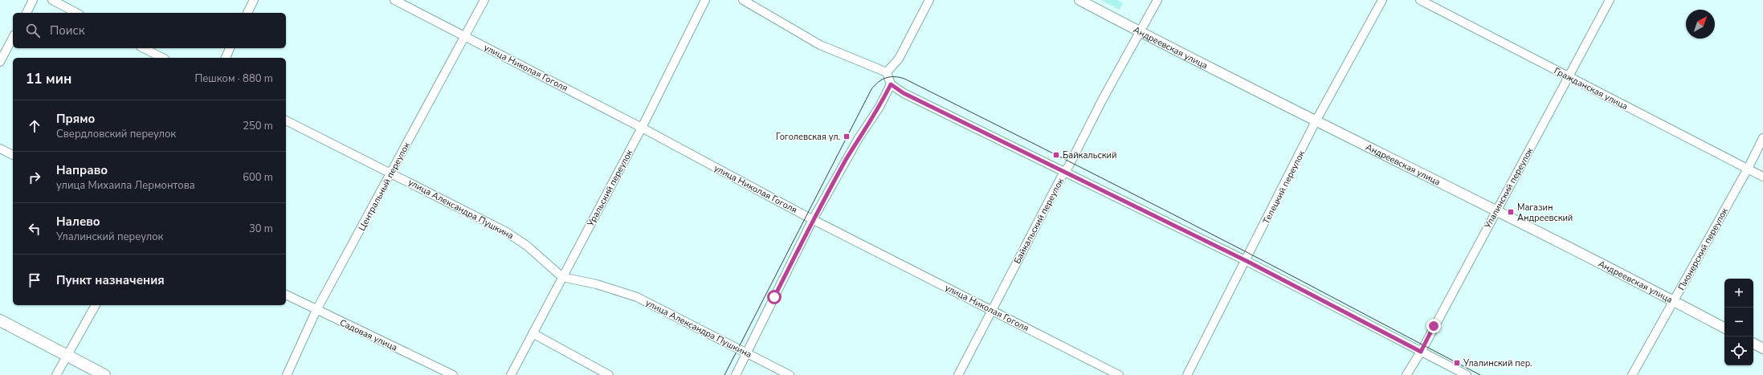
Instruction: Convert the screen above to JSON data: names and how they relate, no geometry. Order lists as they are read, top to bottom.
{
  "streets": {
    "street": [
      "Андреевская улица",
      "улица Николая Гоголя",
      "Гражданская улица",
      "Центральный переулок",
      "Телецкий переулок",
      "Уральский переулок",
      "Улалинский переулок",
      "улица Александра Пушкина",
      "Байкальский переулок",
      "Пионерский переулок",
      "Садовая улица"
    ]
  },
  "crossings": [
    ["Андреевская улица", "Телецкий переулок"],
    ["Андреевская улица", "Улалинский переулок"],
    ["Андреевская улица", "Байкальский переулок"],
    ["Андреевская улица", "Пионерский переулок"],
    ["улица Николая Гоголя", "Центральный переулок"],
    ["улица Николая Гоголя", "Уральский переулок"],
    ["улица Николая Гоголя", "Байкальский переулок"],
    ["Гражданская улица", "Улалинский переулок"],
    ["Гражданская улица", "Пионерский переулок"],
    ["Центральный переулок", "улица Александра Пушкина"],
    ["Центральный переулок", "Садовая улица"],
    ["Уральский переулок", "улица Александра Пушкина"]
  ],
  "places": {
    "transit": [
      "Гоголевская ул.",
      "Байкальский",
      "Магазин Андреевский",
      "Улалинский пер."
    ]
  },
  "north": "top right",
  "page": {
    "search": "Поиск",
    "heading": ["11 мин", "Пешком · 880 m"],
    "list": [
      ["Прямо", "Свердловский переулок", "250 m"],
      ["Направо", "улица Михаила Лермонтова", "600 m"],
      ["Налево", "Улалинский переулок", "30 m"],
      "Пункт назначения"
    ],
    "map_buttons": ["+", "−"]
  }
}
